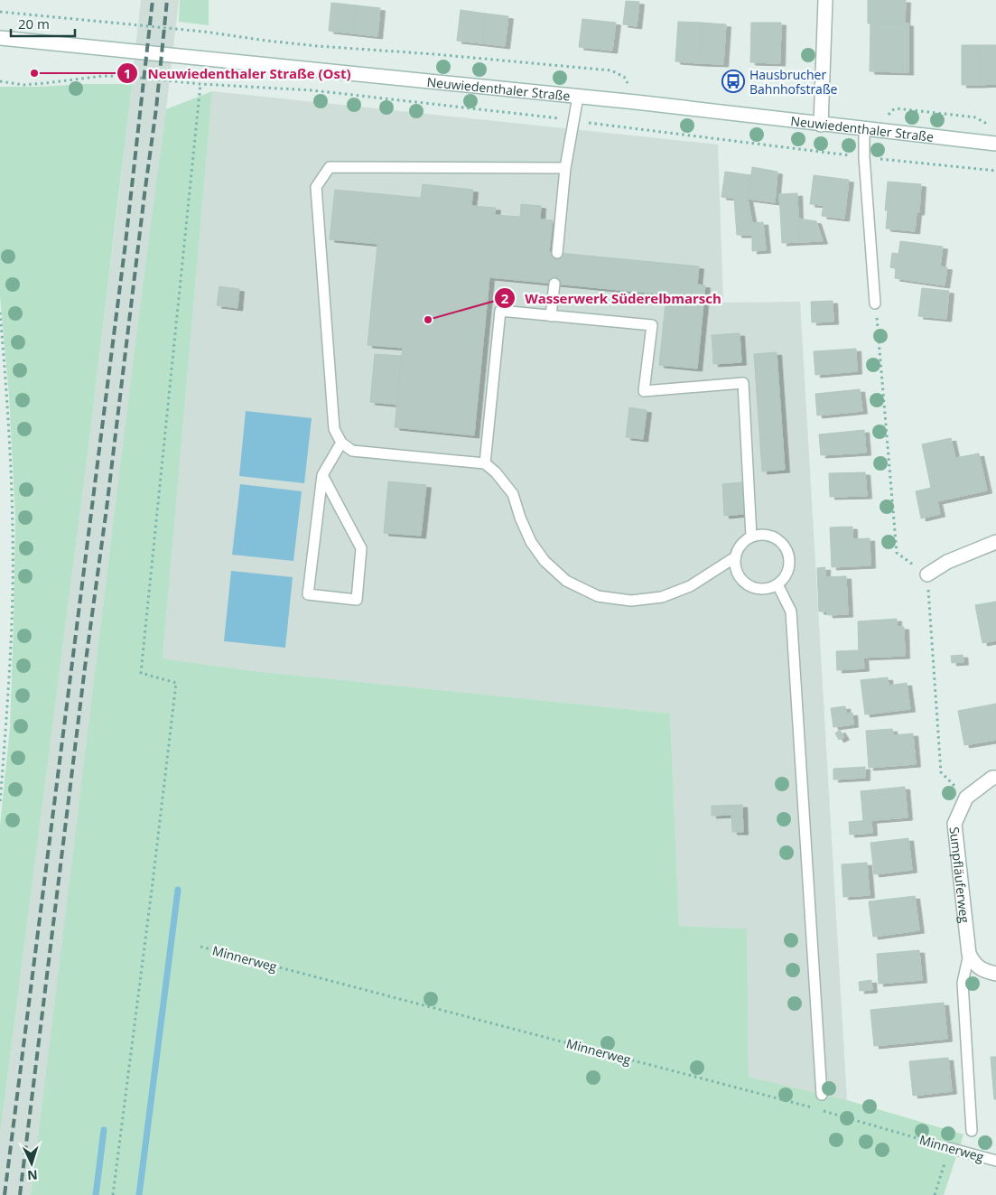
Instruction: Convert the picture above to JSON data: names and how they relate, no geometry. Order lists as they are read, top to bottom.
{
  "streets": {
    "street": ["Neuwiedenthaler Straße", "Sumpfläuferweg"],
    "lane": ["Minnerweg"]
  },
  "places": {
    "other": ["Neuwiedenthaler Straße (Ost)", "Wasserwerk Süderelbmarsch"],
    "bus stop": ["Hausbrucher Bahnhofstraße"]
  },
  "scale_bar": "20 m",
  "north": "bottom"
}
